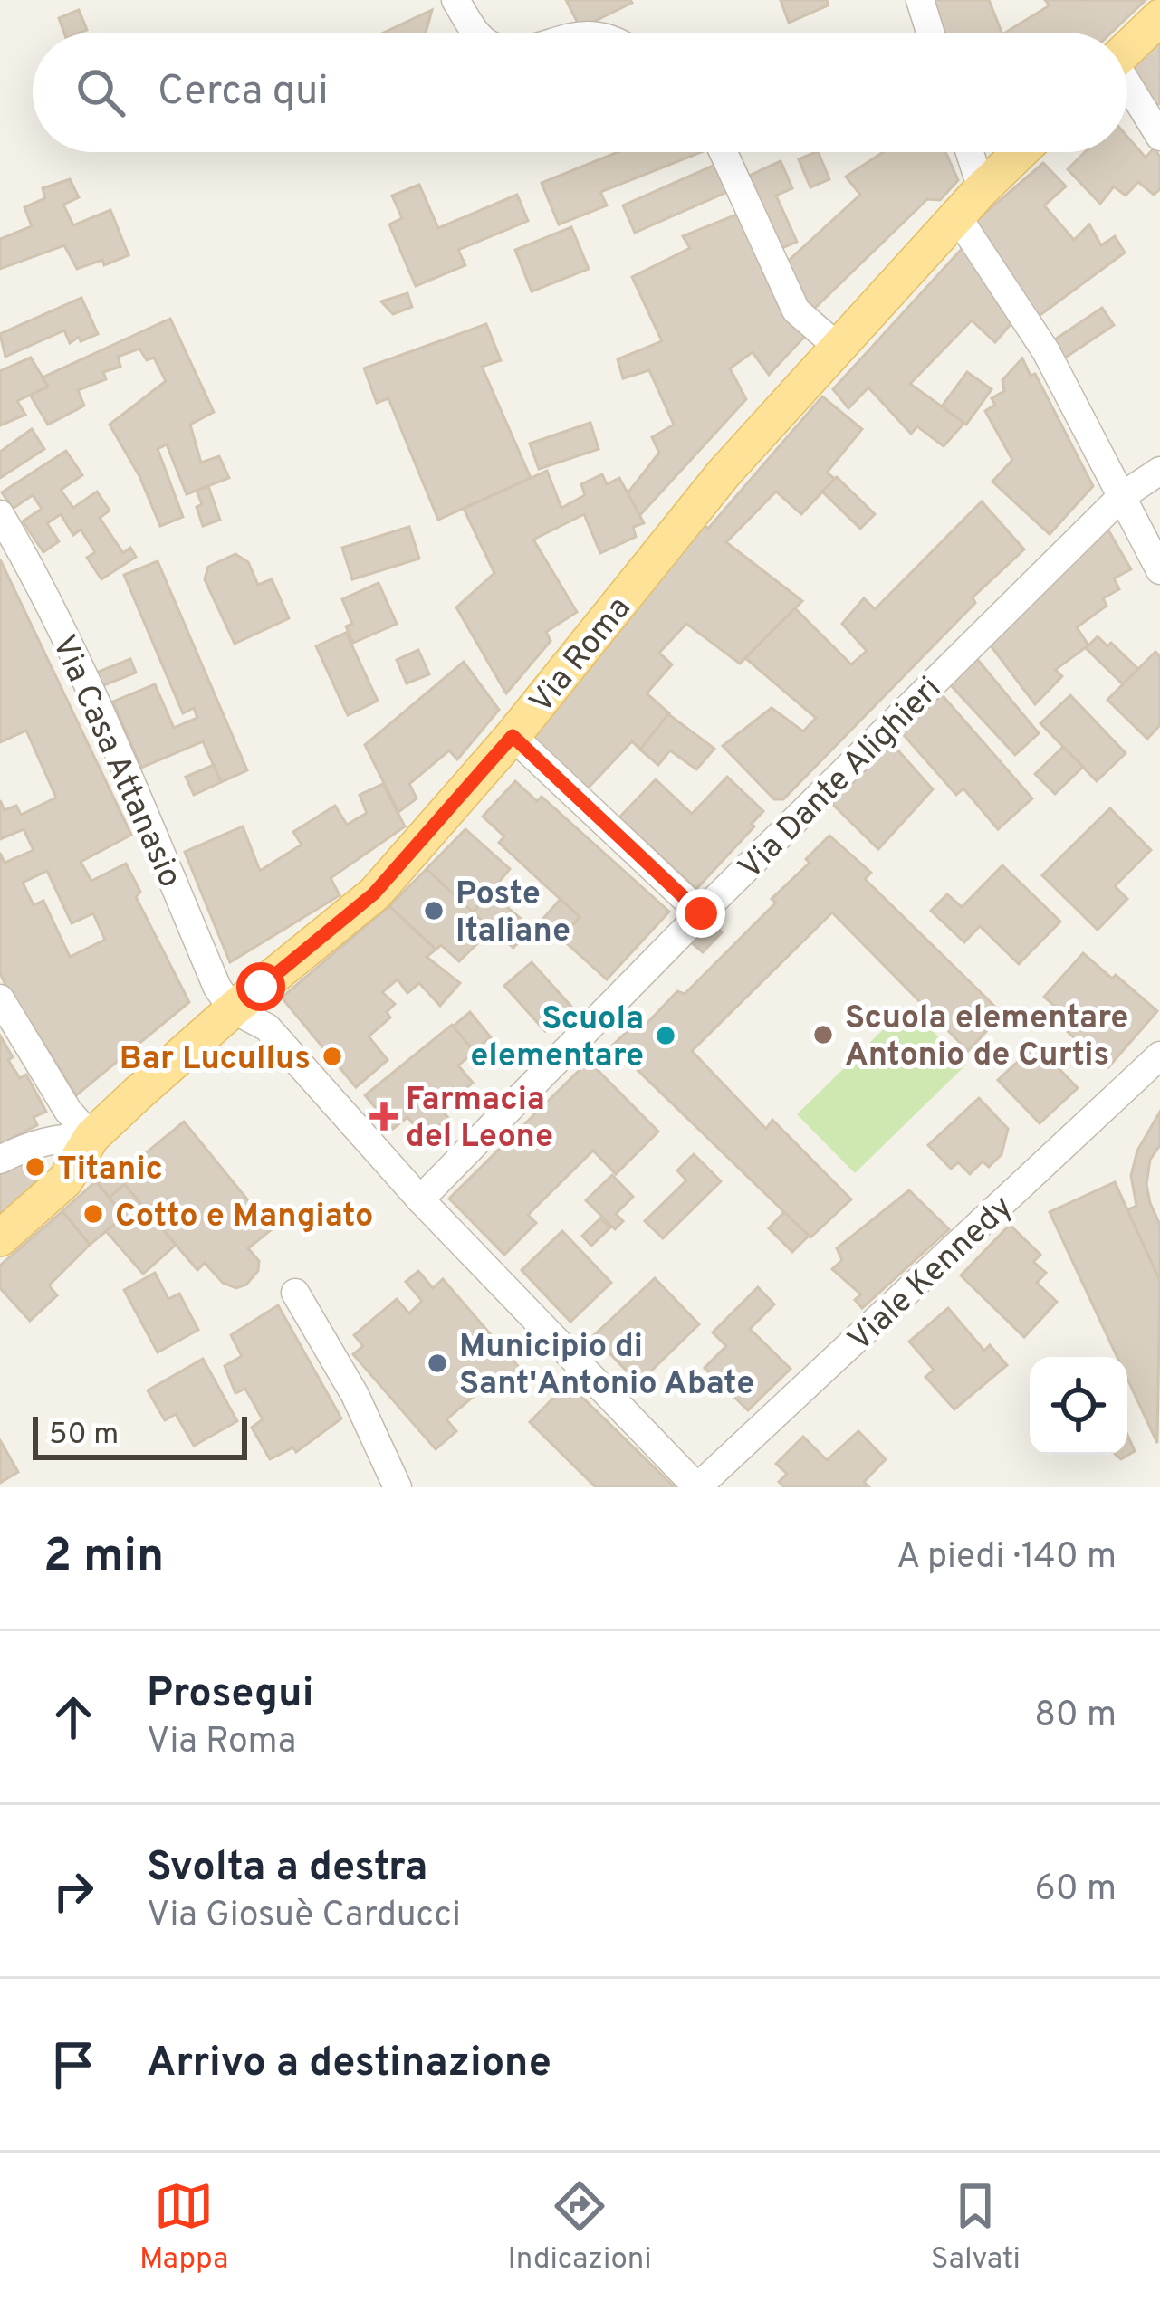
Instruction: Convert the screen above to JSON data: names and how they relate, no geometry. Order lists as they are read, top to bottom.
{
  "streets": {
    "main road": ["Via Roma"],
    "street": ["Via Casa Attanasio", "Via Dante Alighieri", "Viale Kennedy"]
  },
  "crossings": [
    ["Via Roma", "Via Casa Attanasio"]
  ],
  "places": {
    "other": [
      "Poste Italiane",
      "Scuola elementare Antonio de Curtis",
      "Scuola elementare",
      "Bar Lucullus",
      "Titanic",
      "Cotto e Mangiato",
      "Municipio di Sant'Antonio Abate"
    ],
    "health": ["Farmacia del Leone"]
  },
  "scale_bar": "50 m",
  "page": {
    "search": "Cerca qui",
    "scale": "50 m",
    "heading": ["2 min", "A piedi · 140 m"],
    "list": [
      ["Prosegui", "Via Roma", "80 m"],
      ["Svolta a destra", "Via Giosuè Carducci", "60 m"],
      "Arrivo a destinazione"
    ],
    "nav": ["Mappa", "Indicazioni", "Salvati"]
  }
}
